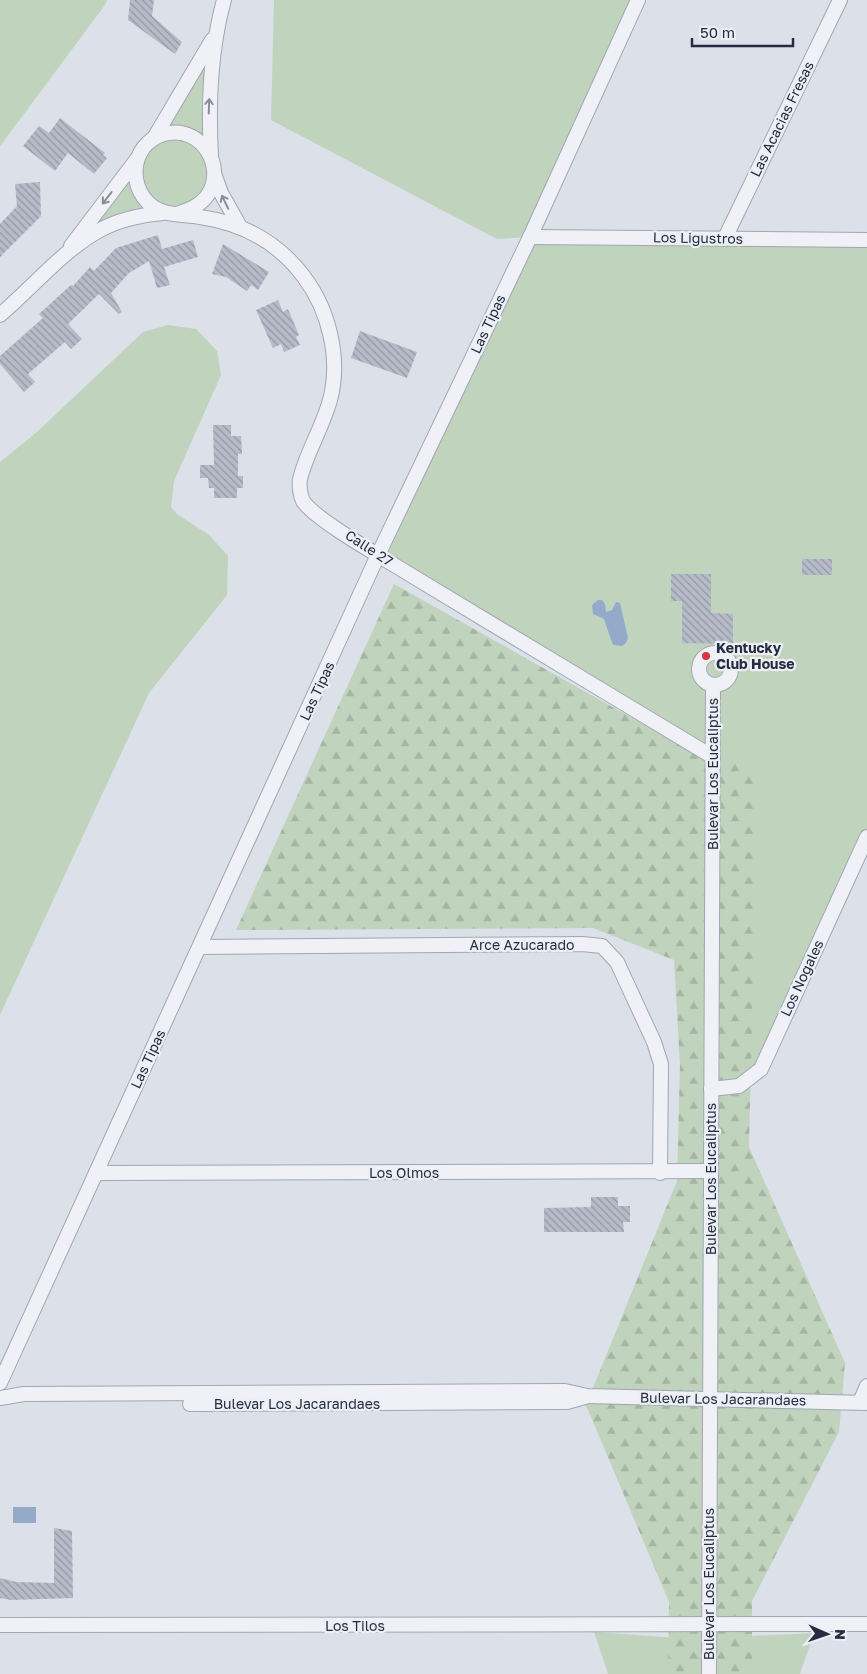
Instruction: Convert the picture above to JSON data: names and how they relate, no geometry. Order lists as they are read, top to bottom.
{
  "streets": {
    "street": [
      "Las Acacias Fresas",
      "Los Ligustros",
      "Las Tipas",
      "Calle 27",
      "Bulevar Los Eucaliptus",
      "Arce Azucarado",
      "Los Nogales",
      "Los Olmos",
      "Bulevar Los Jacarandaes",
      "Los Tilos"
    ]
  },
  "crossings": [
    ["Las Acacias Fresas", "Los Ligustros"],
    ["Los Ligustros", "Las Tipas"],
    ["Las Tipas", "Calle 27"],
    ["Las Tipas", "Arce Azucarado"],
    ["Las Tipas", "Los Olmos"],
    ["Calle 27", "Bulevar Los Eucaliptus"],
    ["Bulevar Los Eucaliptus", "Los Nogales"],
    ["Bulevar Los Eucaliptus", "Los Olmos"],
    ["Bulevar Los Eucaliptus", "Bulevar Los Jacarandaes"],
    ["Bulevar Los Eucaliptus", "Los Tilos"],
    ["Arce Azucarado", "Los Olmos"]
  ],
  "places": ["Kentucky Club House"],
  "scale_bar": "50 m",
  "north": "right"
}
